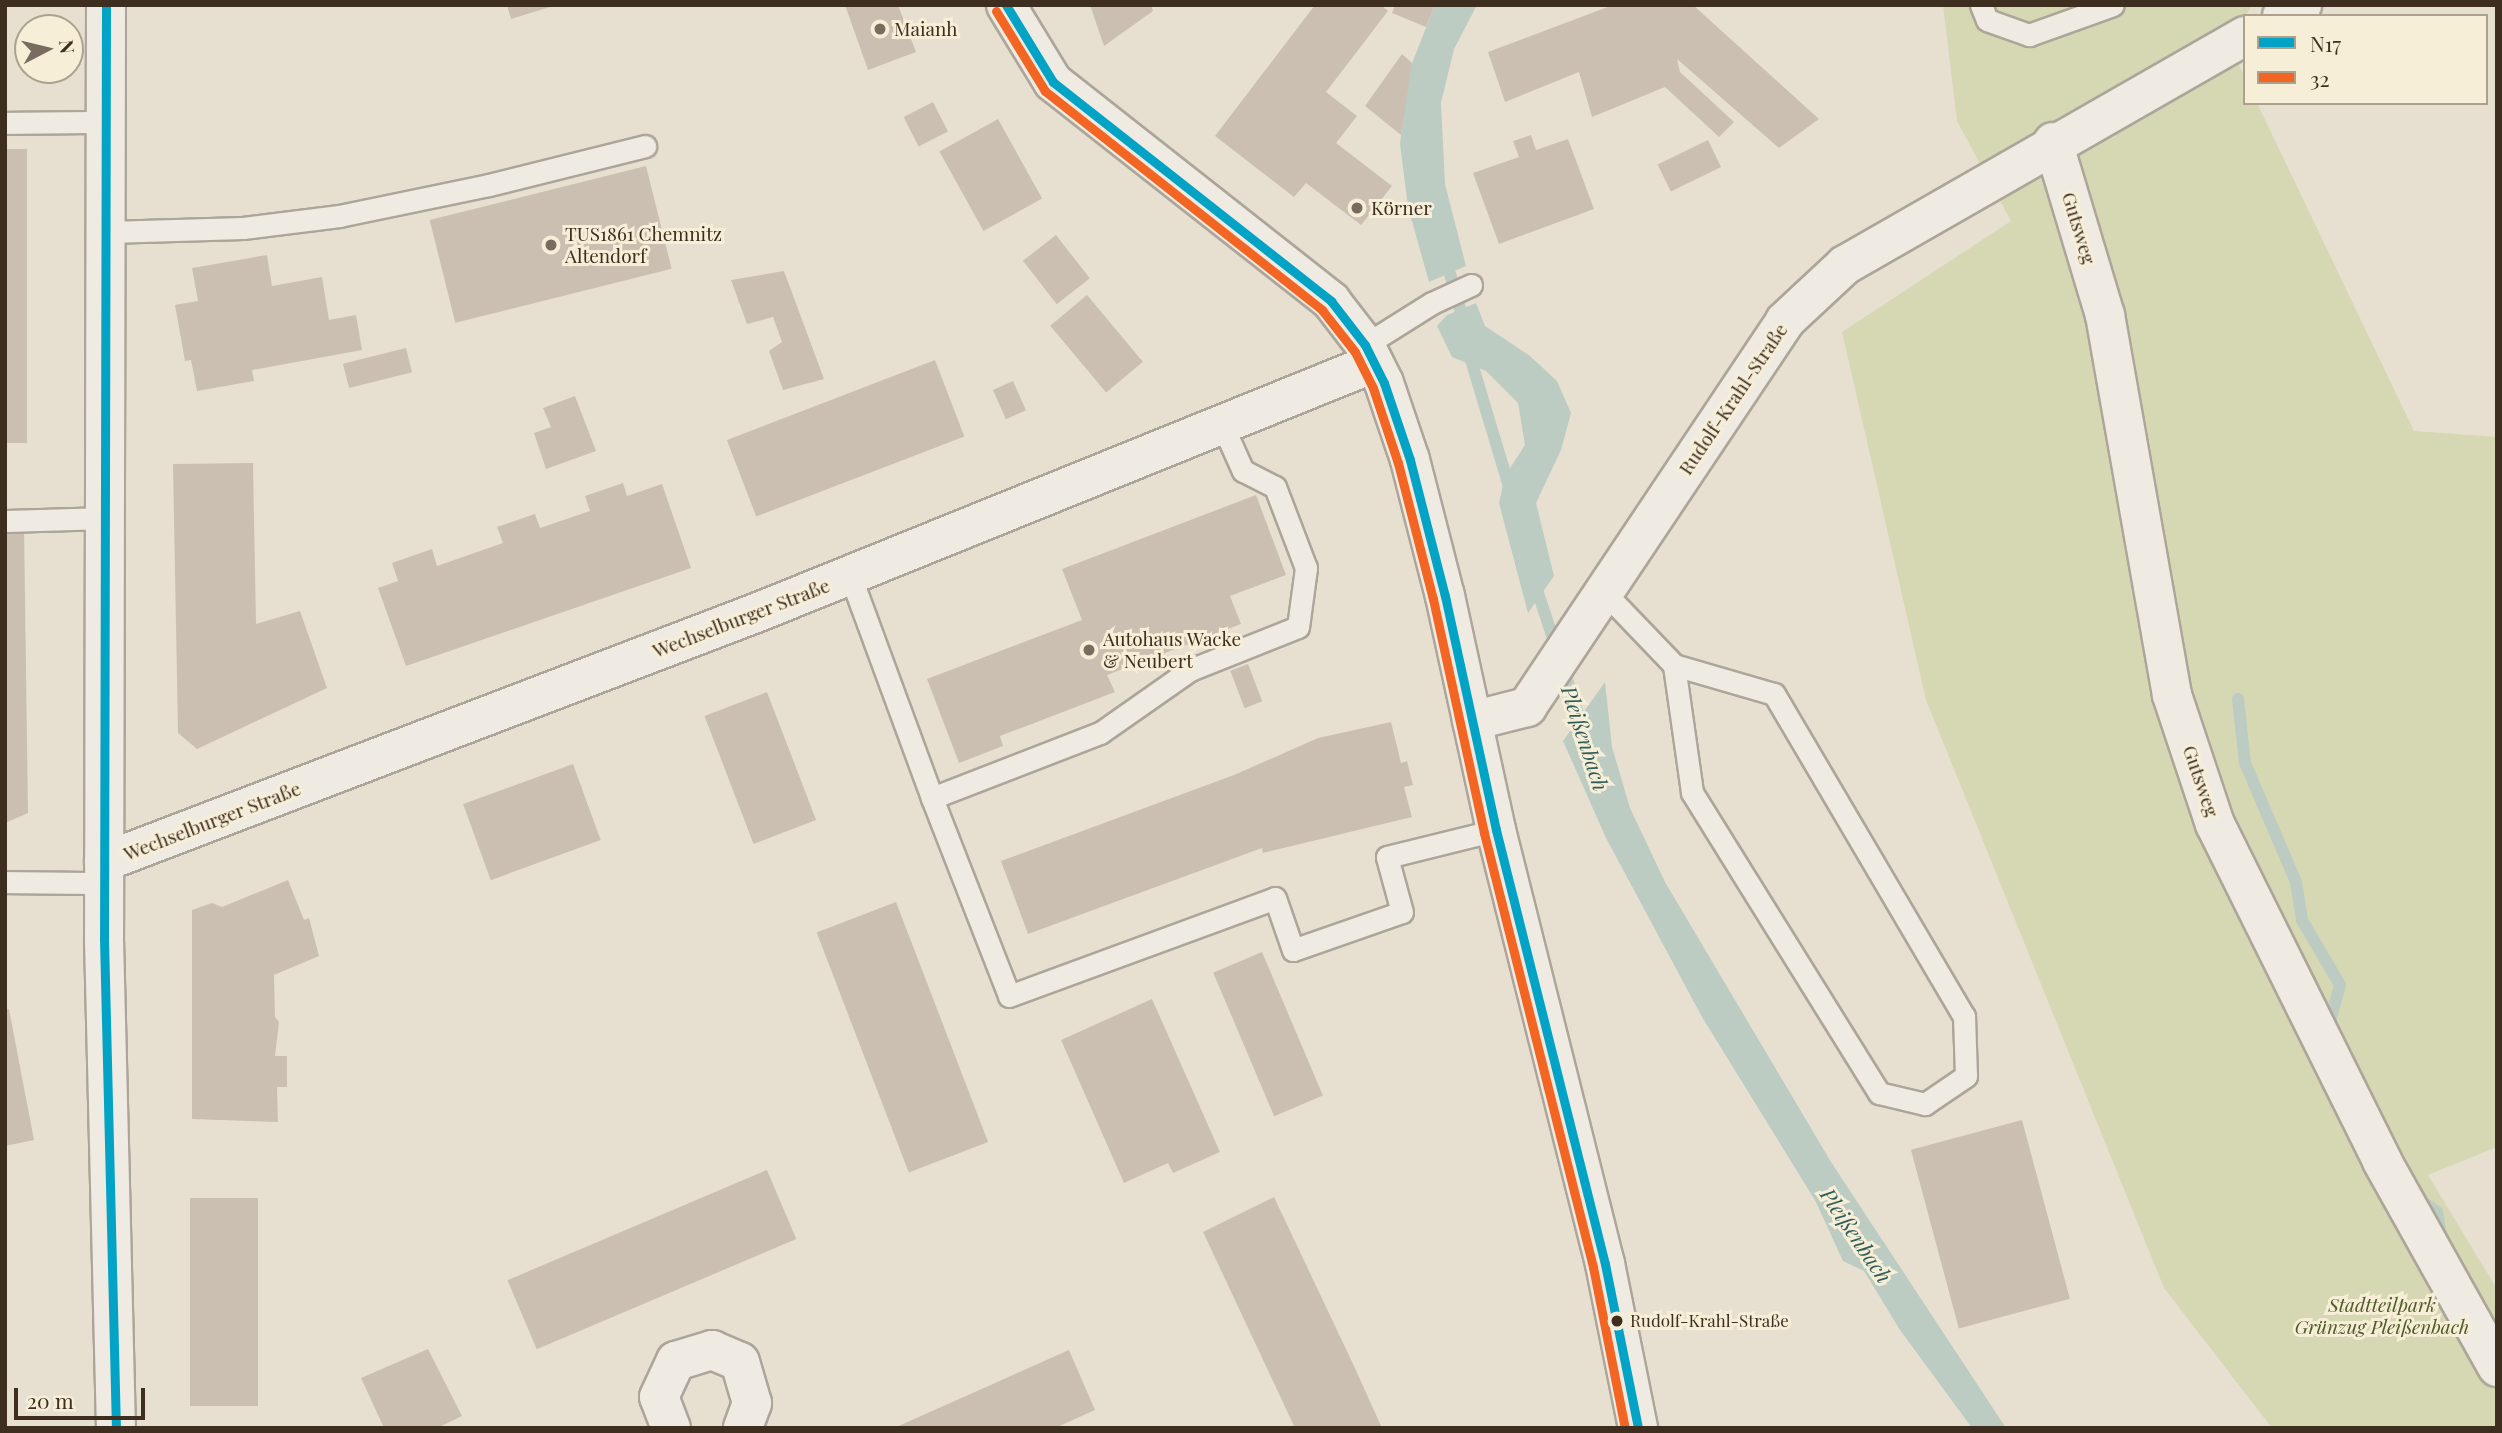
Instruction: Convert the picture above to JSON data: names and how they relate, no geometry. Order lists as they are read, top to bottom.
{
  "streets": {
    "street": ["Gutsweg", "Rudolf-Krahl-Straße", "Wechselburger Straße"]
  },
  "crossings": [
    ["Gutsweg", "Rudolf-Krahl-Straße"]
  ],
  "water": ["Pleißenbach"],
  "parks": ["Stadtteilpark Grünzug Pleißenbach"],
  "places": [
    "Maianh",
    "Körner",
    "TUS1861 Chemnitz Altendorf",
    "Autohaus Wacke & Neubert",
    "Rudolf-Krahl-Straße"
  ],
  "lines": ["transit line N17", "transit line 32"],
  "legend": ["N17", "32"],
  "scale_bar": "20 m",
  "north": "right"
}
